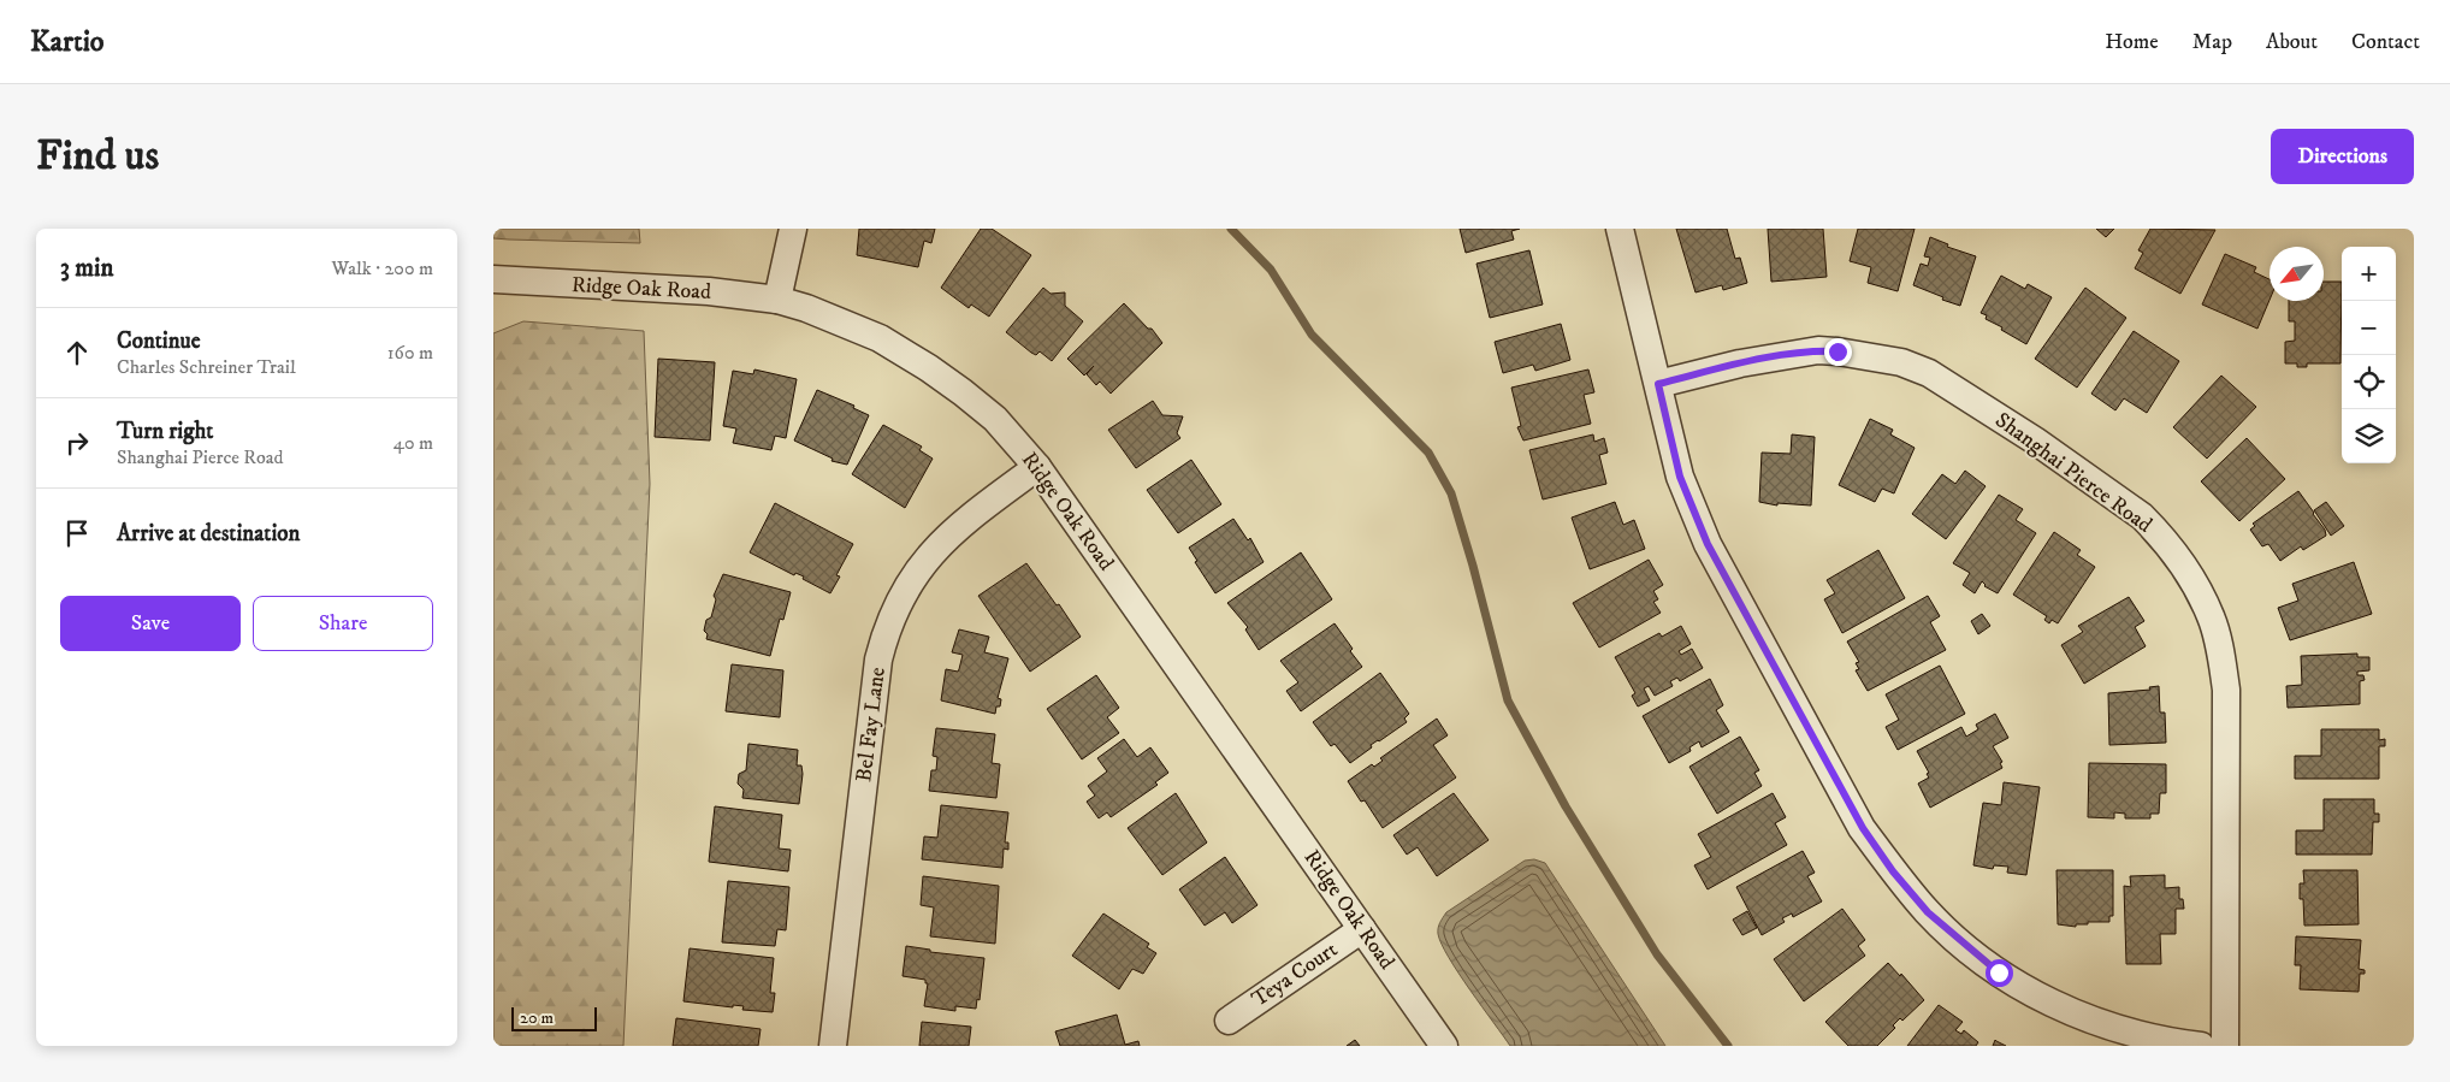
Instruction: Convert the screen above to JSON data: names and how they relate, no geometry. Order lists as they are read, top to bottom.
{
  "streets": {
    "street": [
      "Ridge Oak Road",
      "Shanghai Pierce Road",
      "Bel Fay Lane",
      "Teya Court"
    ]
  },
  "crossings": [
    ["Ridge Oak Road", "Bel Fay Lane"],
    ["Ridge Oak Road", "Teya Court"]
  ],
  "scale_bar": "20 m",
  "north": "bottom left",
  "page": {
    "header": "Kartio",
    "nav": [
      "Home",
      "Map",
      "About",
      "Contact"
    ],
    "buttons": [
      "Directions",
      ["Save", "Share"]
    ],
    "title": "Find us",
    "heading": ["3 min", "Walk · 200 m"],
    "map_buttons": ["+", "−"],
    "list": [
      ["Continue", "Charles Schreiner Trail", "160 m"],
      ["Turn right", "Shanghai Pierce Road", "40 m"],
      "Arrive at destination"
    ],
    "scale": "20 m"
  }
}
